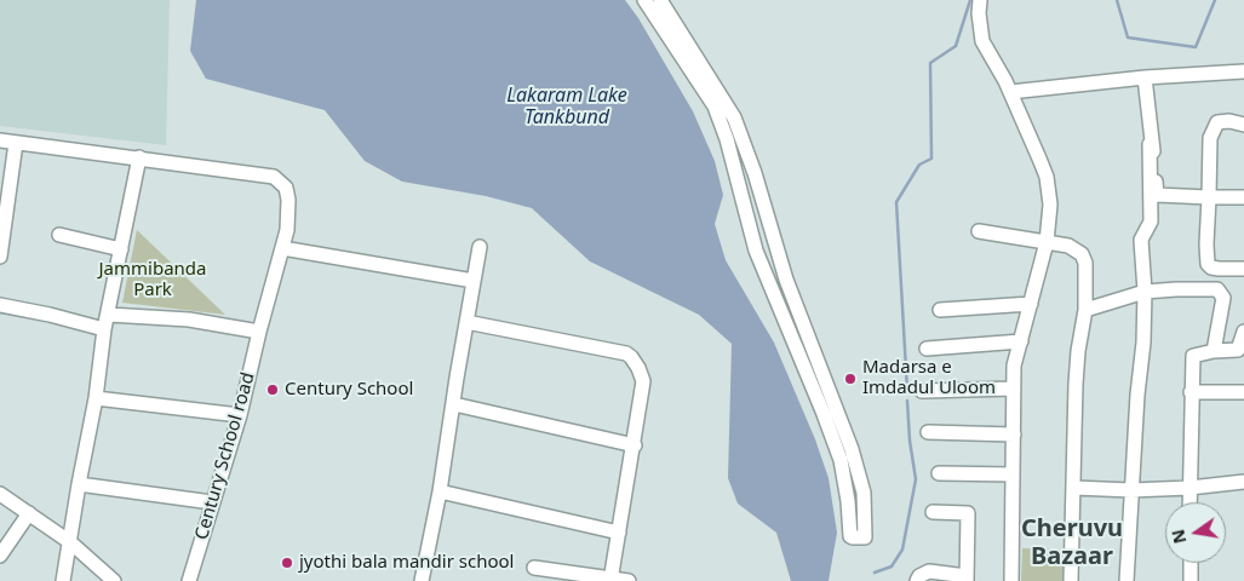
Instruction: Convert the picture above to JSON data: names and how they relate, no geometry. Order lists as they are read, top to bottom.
{
  "streets": {
    "street": ["Century School road"]
  },
  "districts": ["Cheruvu Bazaar"],
  "water": ["Lakaram Lake Tankbund"],
  "parks": ["Jammibanda Park"],
  "places": ["Madarsa e Imdadul Uloom", "Century School", "jyothi bala mandir school"],
  "north": "left"
}
